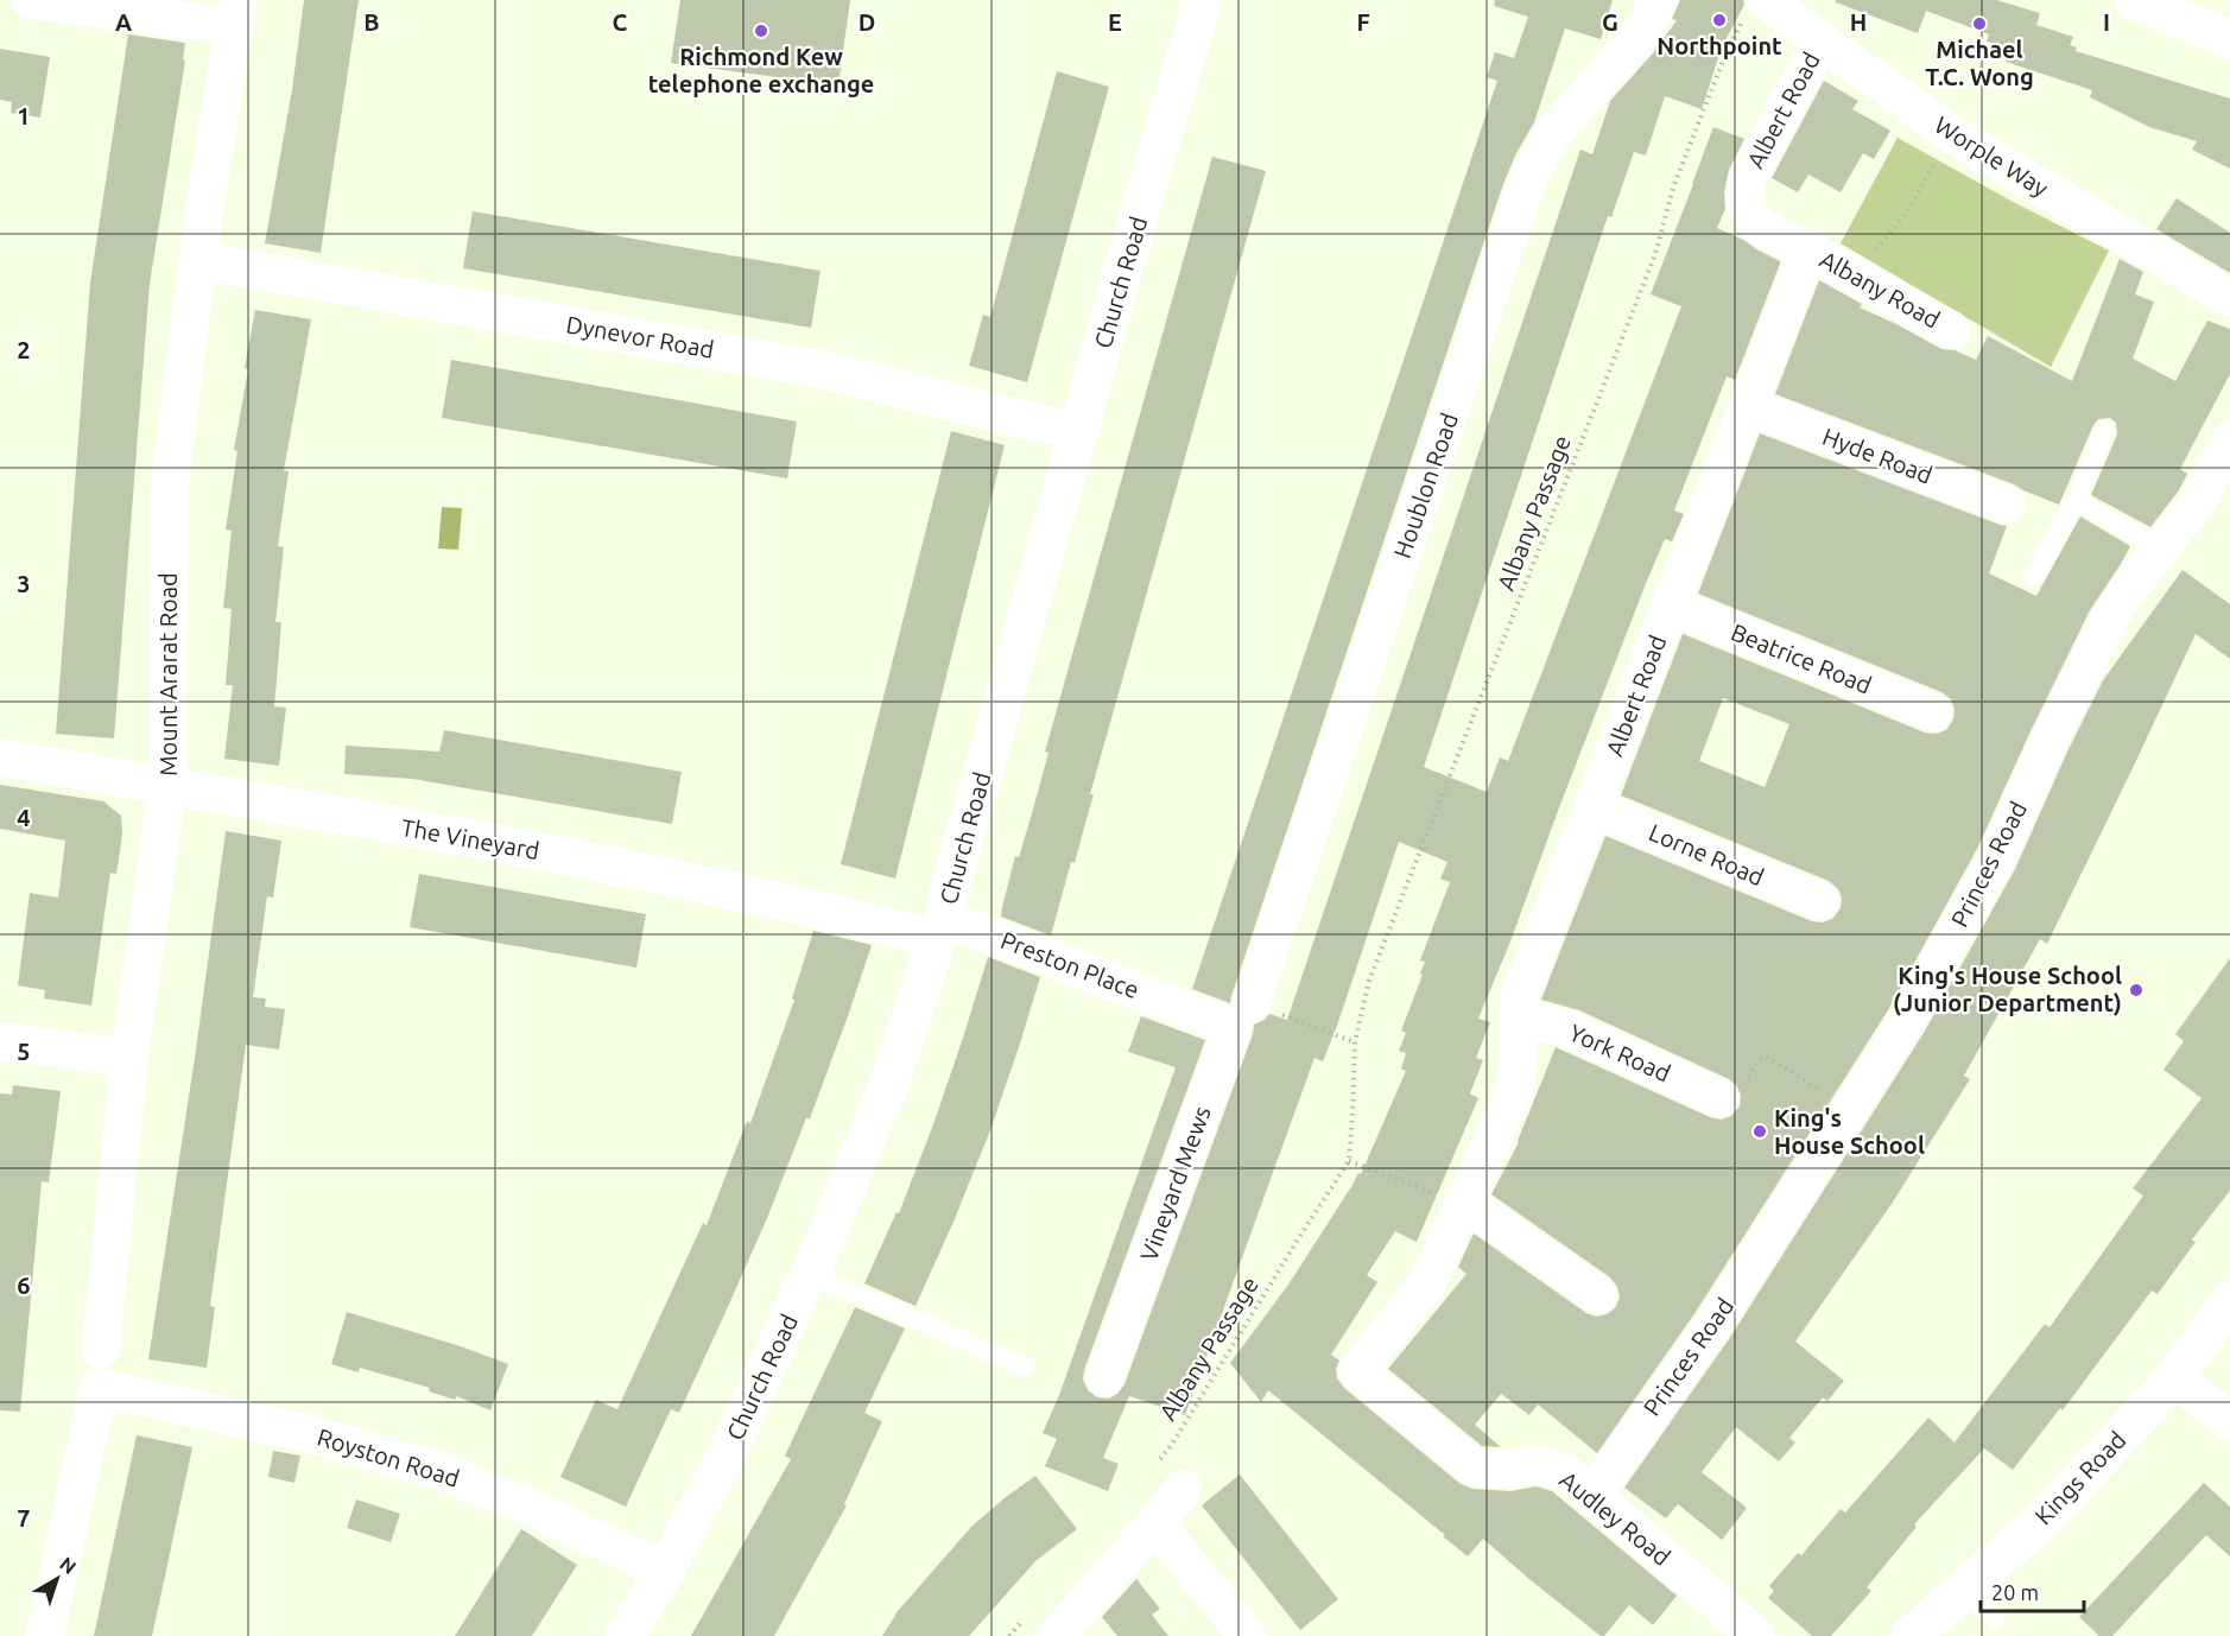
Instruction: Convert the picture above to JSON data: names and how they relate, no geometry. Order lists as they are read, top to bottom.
{
  "streets": {
    "main road": ["Church Road", "Kings Road"],
    "street": [
      "Albert Road",
      "Worple Way",
      "Albany Road",
      "Dynevor Road",
      "Hyde Road",
      "Houblon Road",
      "Beatrice Road",
      "Mount Ararat Road",
      "The Vineyard",
      "Lorne Road",
      "Princes Road",
      "Preston Place",
      "York Road",
      "Vineyard Mews",
      "Royston Road",
      "Audley Road"
    ],
    "path": ["Albany Passage"]
  },
  "crossings": [
    ["Albert Road", "Worple Way"],
    ["Albert Road", "Albany Road"],
    ["Albert Road", "Hyde Road"],
    ["Albert Road", "Beatrice Road"],
    ["Albert Road", "Lorne Road"],
    ["Albert Road", "York Road"],
    ["Albert Road", "Audley Road"],
    ["Worple Way", "Albany Passage"],
    ["Church Road", "Dynevor Road"],
    ["Church Road", "The Vineyard"],
    ["Church Road", "Preston Place"],
    ["Church Road", "Royston Road"],
    ["Dynevor Road", "Mount Ararat Road"],
    ["Mount Ararat Road", "The Vineyard"],
    ["The Vineyard", "Preston Place"],
    ["Princes Road", "Audley Road"],
    ["Preston Place", "Vineyard Mews"]
  ],
  "places": [
    "Northpoint",
    "Michael T.C. Wong",
    "Richmond Kew telephone exchange",
    "King's House School (Junior Department)",
    "King's House School"
  ],
  "scale_bar": "20 m",
  "north": "top right",
  "grid": {
    "columns": [
      "A",
      "B",
      "C",
      "D",
      "E",
      "F",
      "G",
      "H",
      "I"
    ],
    "rows": [
      "1",
      "2",
      "3",
      "4",
      "5",
      "6",
      "7"
    ]
  }
}
